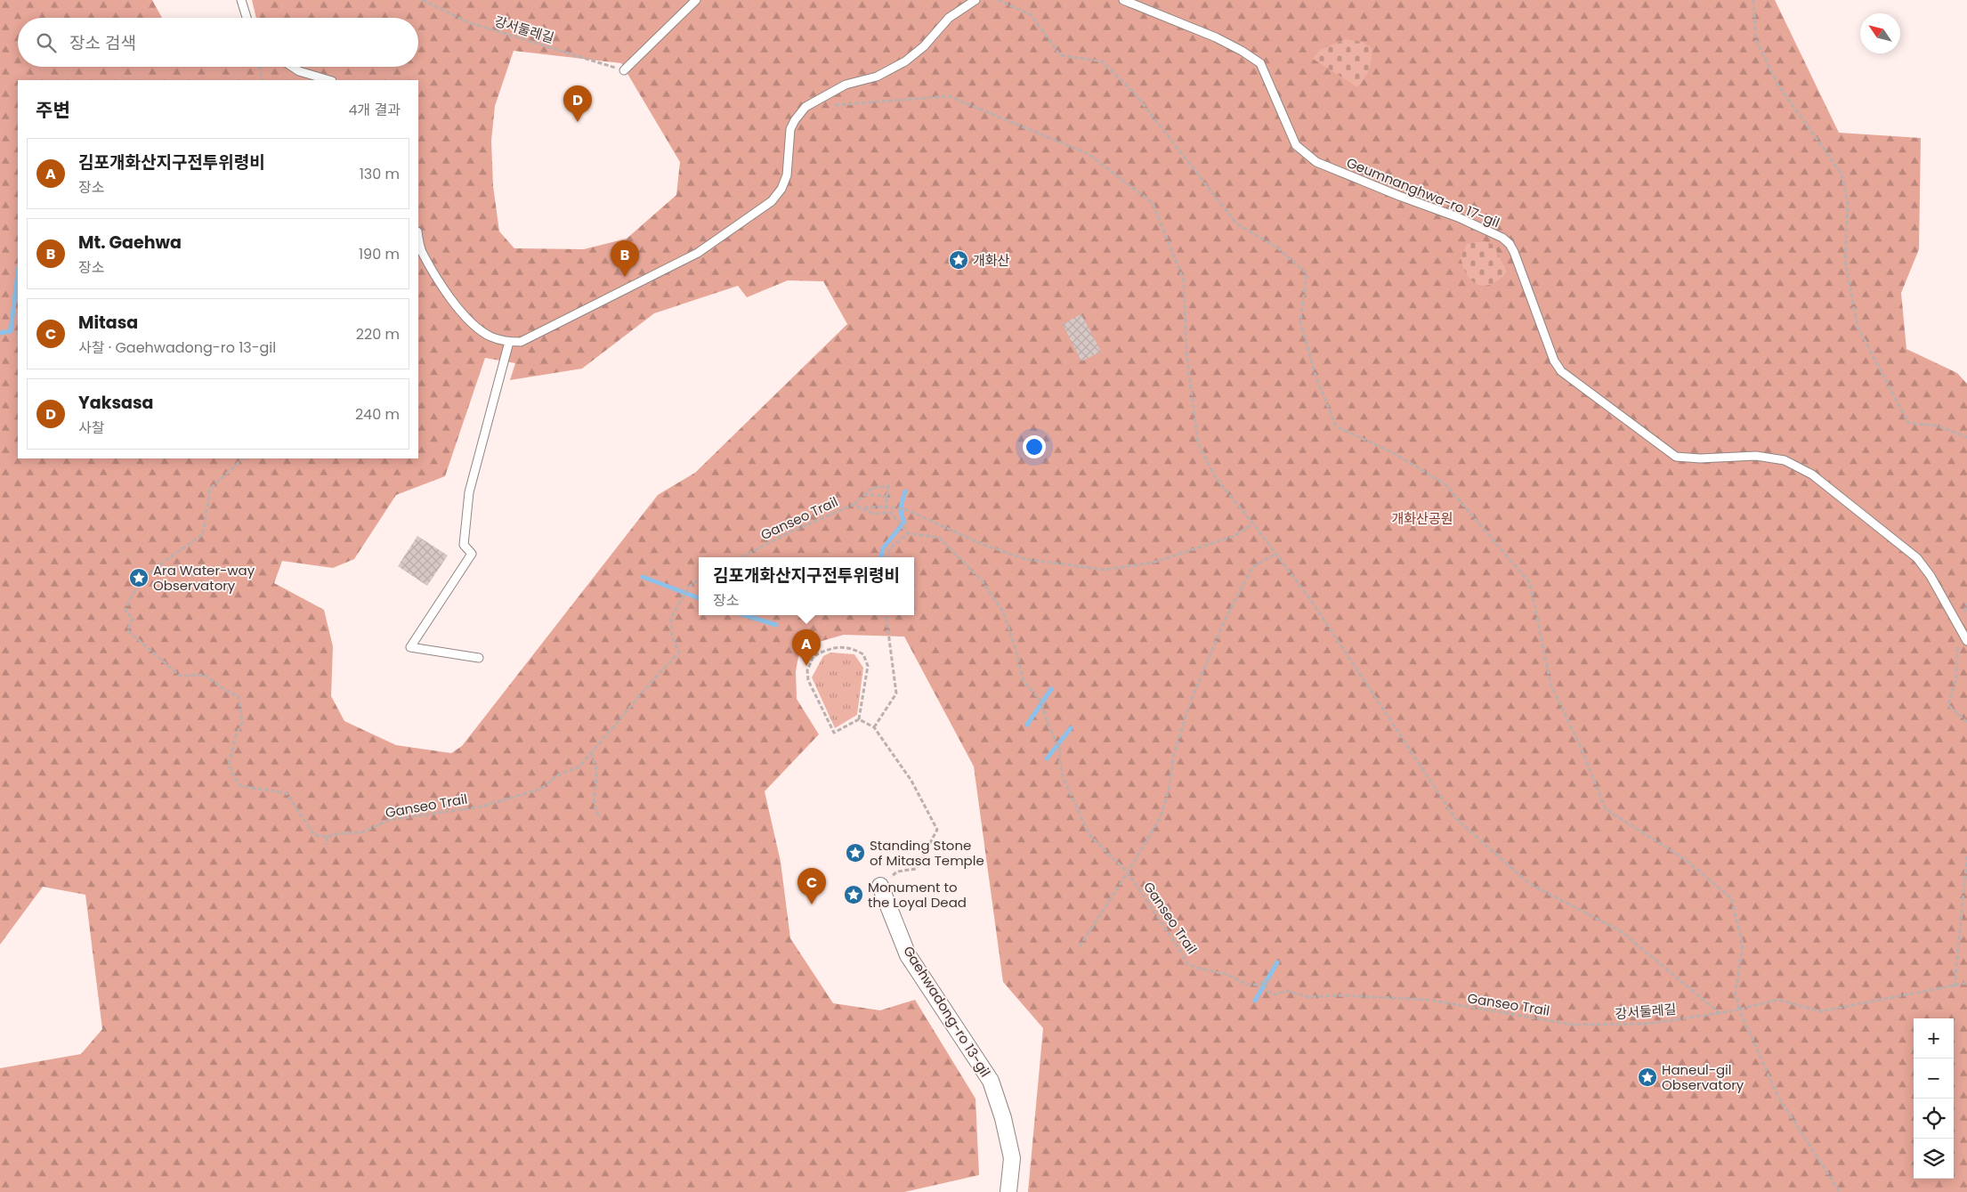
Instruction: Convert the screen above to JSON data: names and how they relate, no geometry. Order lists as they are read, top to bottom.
{
  "streets": {
    "street": ["Gaehwadong-ro 13-gil"],
    "lane": ["Geumnanghwa-ro 17-gil"],
    "path": ["강서둘레길", "Ganseo Trail"]
  },
  "crossings": [
    ["강서둘레길", "Ganseo Trail"]
  ],
  "parks": ["개화산공원"],
  "places": {
    "place": [
      "개화산",
      "Ara Water-way Observatory",
      "Standing Stone of Mitasa Temple",
      "Monument to the Loyal Dead",
      "Haneul-gil Observatory"
    ]
  },
  "north": "top left",
  "page": {
    "search": "장소 검색",
    "heading": ["주변", "4개 결과"],
    "pins": [
      "D",
      "B",
      "A",
      "C"
    ],
    "list": [
      {
        "mark": "A",
        "name": "김포개화산지구전투위령비",
        "note": "장소",
        "value": "130 m"
      },
      {
        "mark": "B",
        "name": "Mt. Gaehwa",
        "note": "장소",
        "value": "190 m"
      },
      {
        "mark": "C",
        "name": "Mitasa",
        "note": "사찰 · Gaehwadong-ro 13-gil",
        "value": "220 m"
      },
      {
        "mark": "D",
        "name": "Yaksasa",
        "note": "사찰",
        "value": "240 m"
      }
    ],
    "popup": ["김포개화산지구전투위령비", "장소"],
    "map_buttons": ["+", "−"]
  }
}
